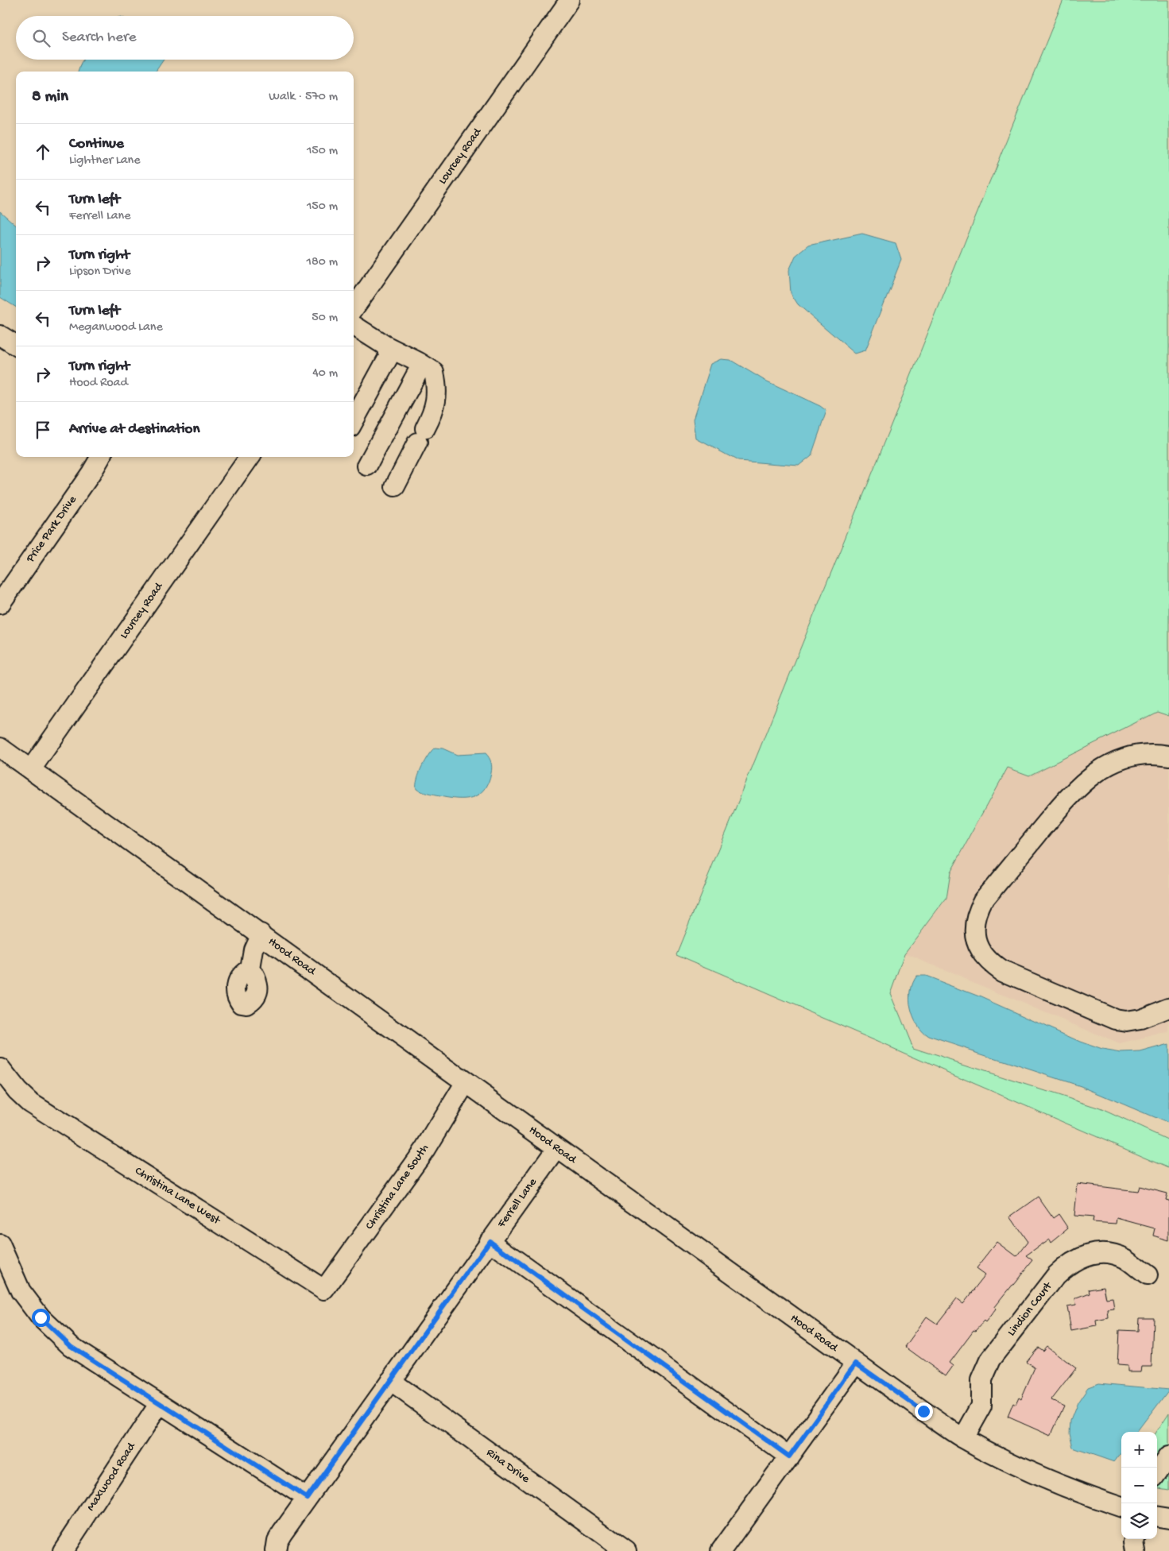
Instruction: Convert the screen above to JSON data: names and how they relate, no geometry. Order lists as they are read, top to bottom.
{
  "streets": {
    "street": [
      "Lourcey Road",
      "Price Park Drive",
      "Hood Road",
      "Christina Lane South",
      "Christina Lane West",
      "Ferrell Lane",
      "Lindion Court",
      "Rina Drive",
      "Maxwood Road"
    ]
  },
  "crossings": [
    ["Lourcey Road", "Hood Road"],
    ["Hood Road", "Christina Lane South"],
    ["Hood Road", "Ferrell Lane"],
    ["Hood Road", "Lindion Court"],
    ["Christina Lane South", "Christina Lane West"],
    ["Ferrell Lane", "Rina Drive"]
  ],
  "page": {
    "search": "Search here",
    "heading": ["8 min", "Walk · 570 m"],
    "list": [
      ["Continue", "Lightner Lane", "150 m"],
      ["Turn left", "Ferrell Lane", "150 m"],
      ["Turn right", "Lipson Drive", "180 m"],
      ["Turn left", "Meganwood Lane", "50 m"],
      ["Turn right", "Hood Road", "40 m"],
      "Arrive at destination"
    ],
    "map_buttons": ["+", "−"]
  }
}
